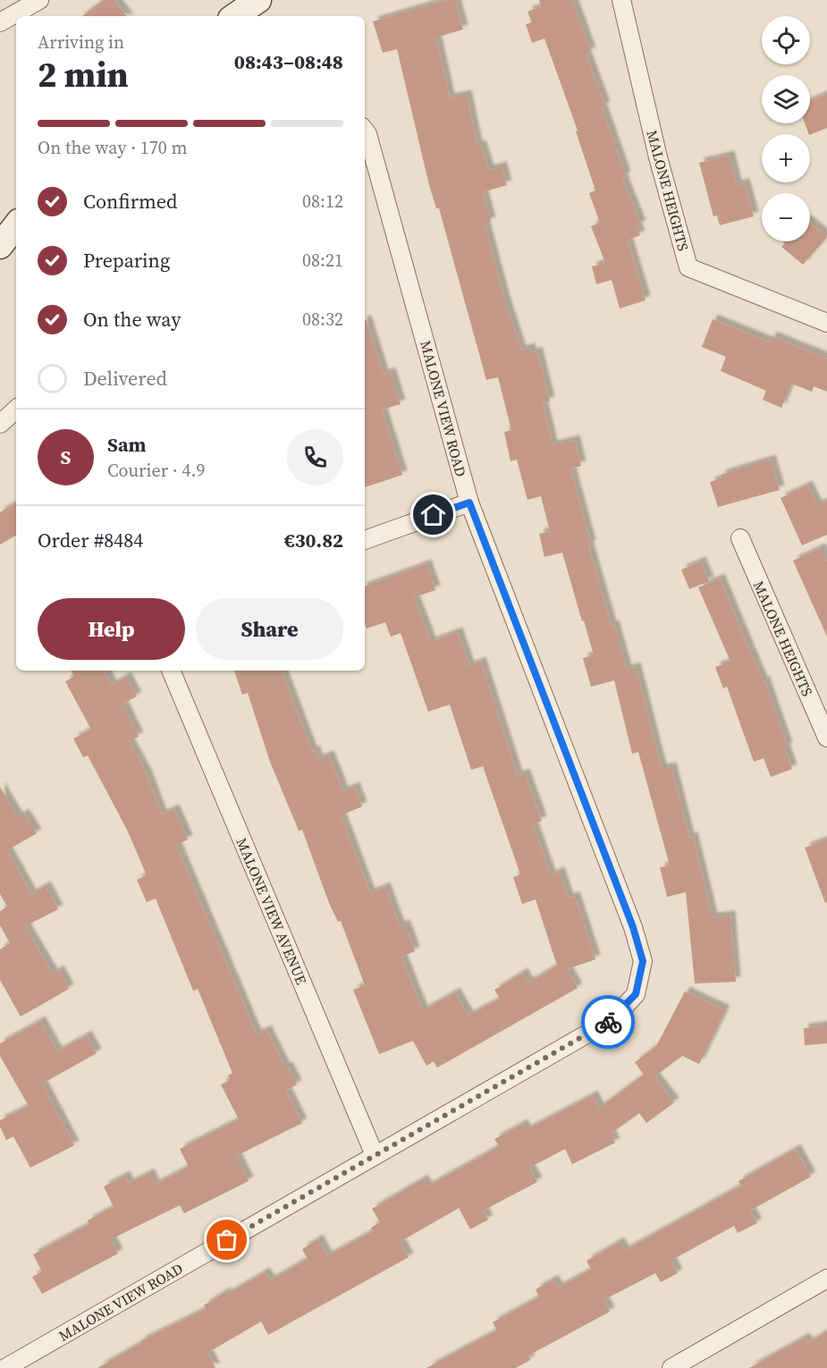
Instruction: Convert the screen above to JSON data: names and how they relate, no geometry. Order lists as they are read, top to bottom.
{
  "streets": {
    "street": ["MALONE HEIGHTS", "MALONE VIEW ROAD", "MALONE VIEW AVENUE"]
  },
  "crossings": [
    ["MALONE VIEW ROAD", "MALONE VIEW AVENUE"]
  ],
  "page": {
    "map_buttons": ["+", "−"],
    "heading": ["2 min", "Arriving in", "08:43–08:48"],
    "panel": [
      "Sam",
      "Courier · 4.9",
      "Order #8484",
      "€30.82"
    ],
    "bar": "On the way · 170 m",
    "list": [
      ["Confirmed", "08:12"],
      ["Preparing", "08:21"],
      ["On the way", "08:32"],
      "Delivered"
    ],
    "round": "S",
    "buttons": ["Help", "Share"]
  }
}
